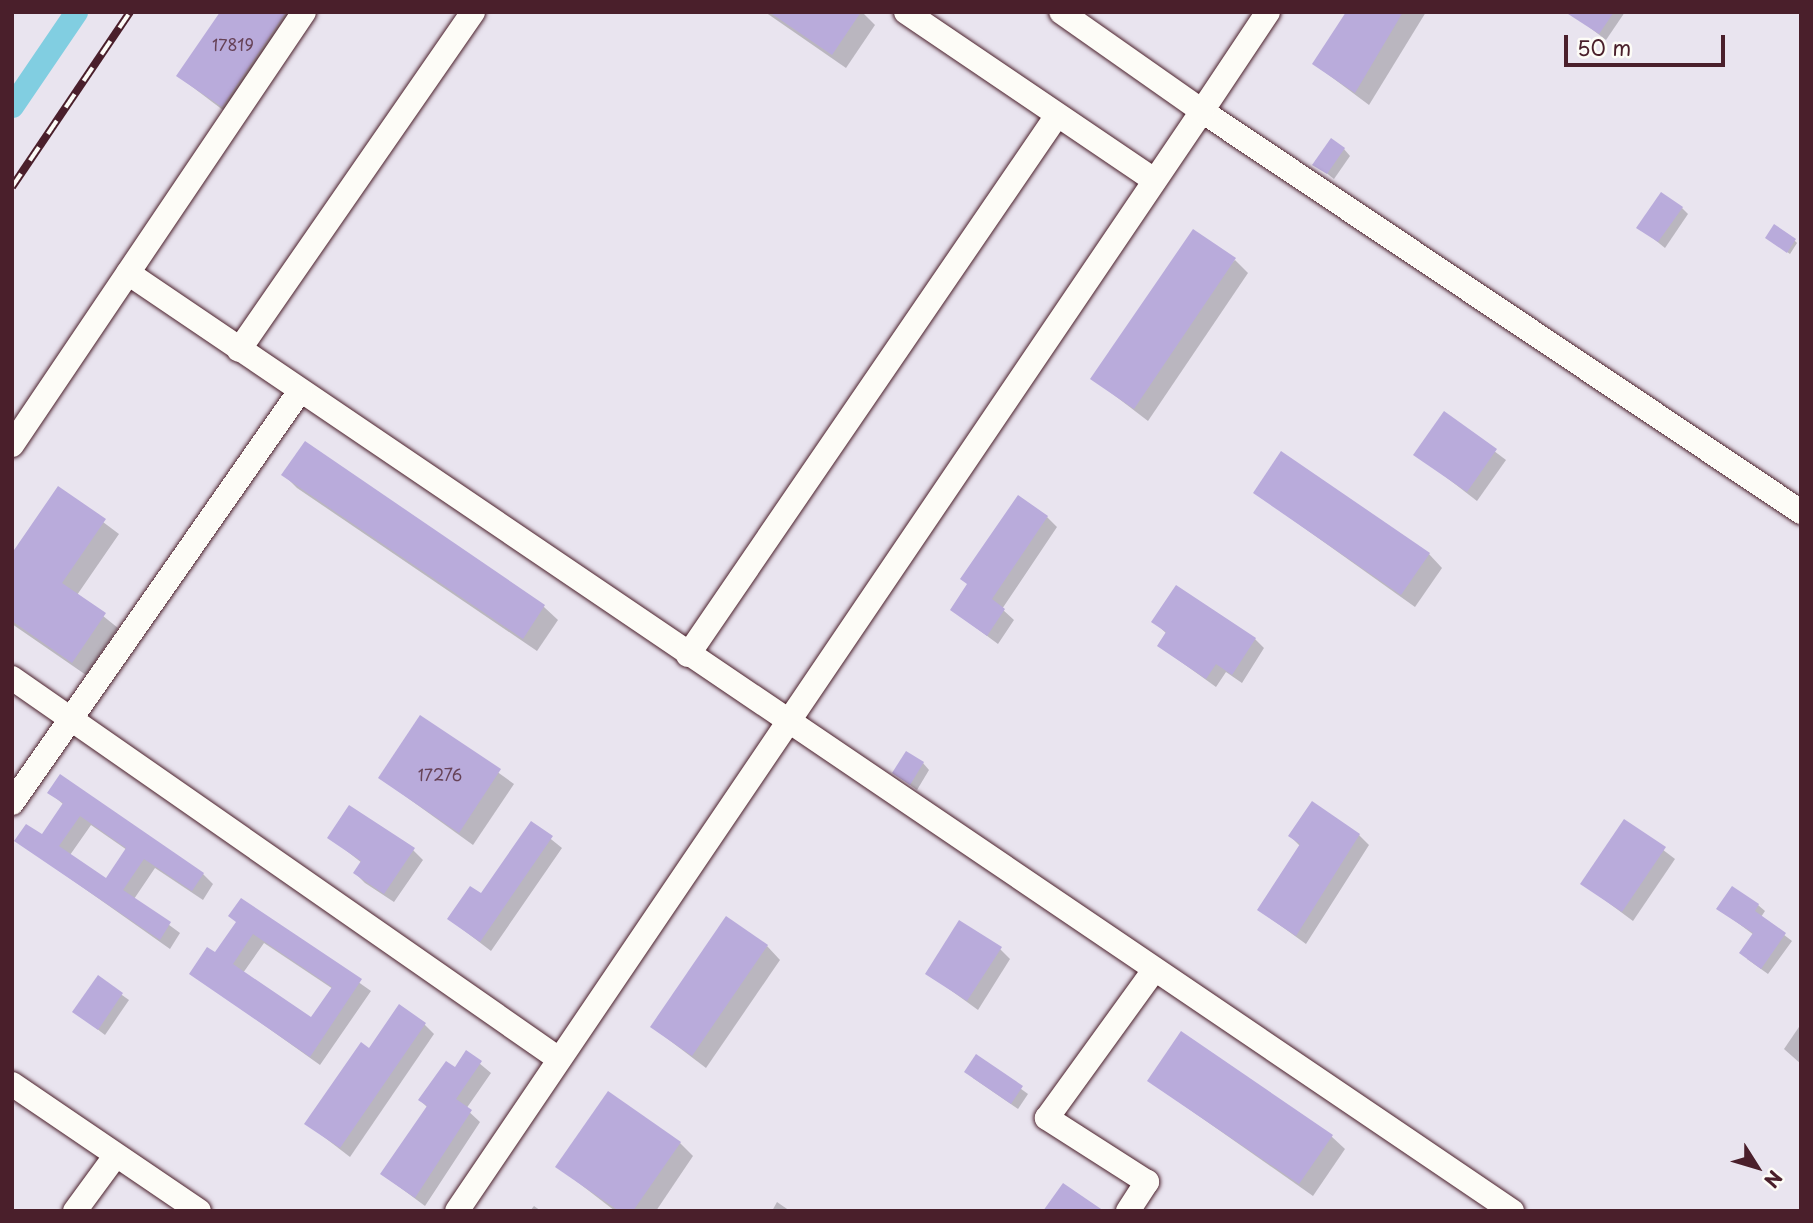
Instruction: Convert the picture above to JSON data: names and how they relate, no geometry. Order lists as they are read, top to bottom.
{
  "house_numbers": ["17819", "17276"],
  "scale_bar": "50 m",
  "north": "bottom right"
}
